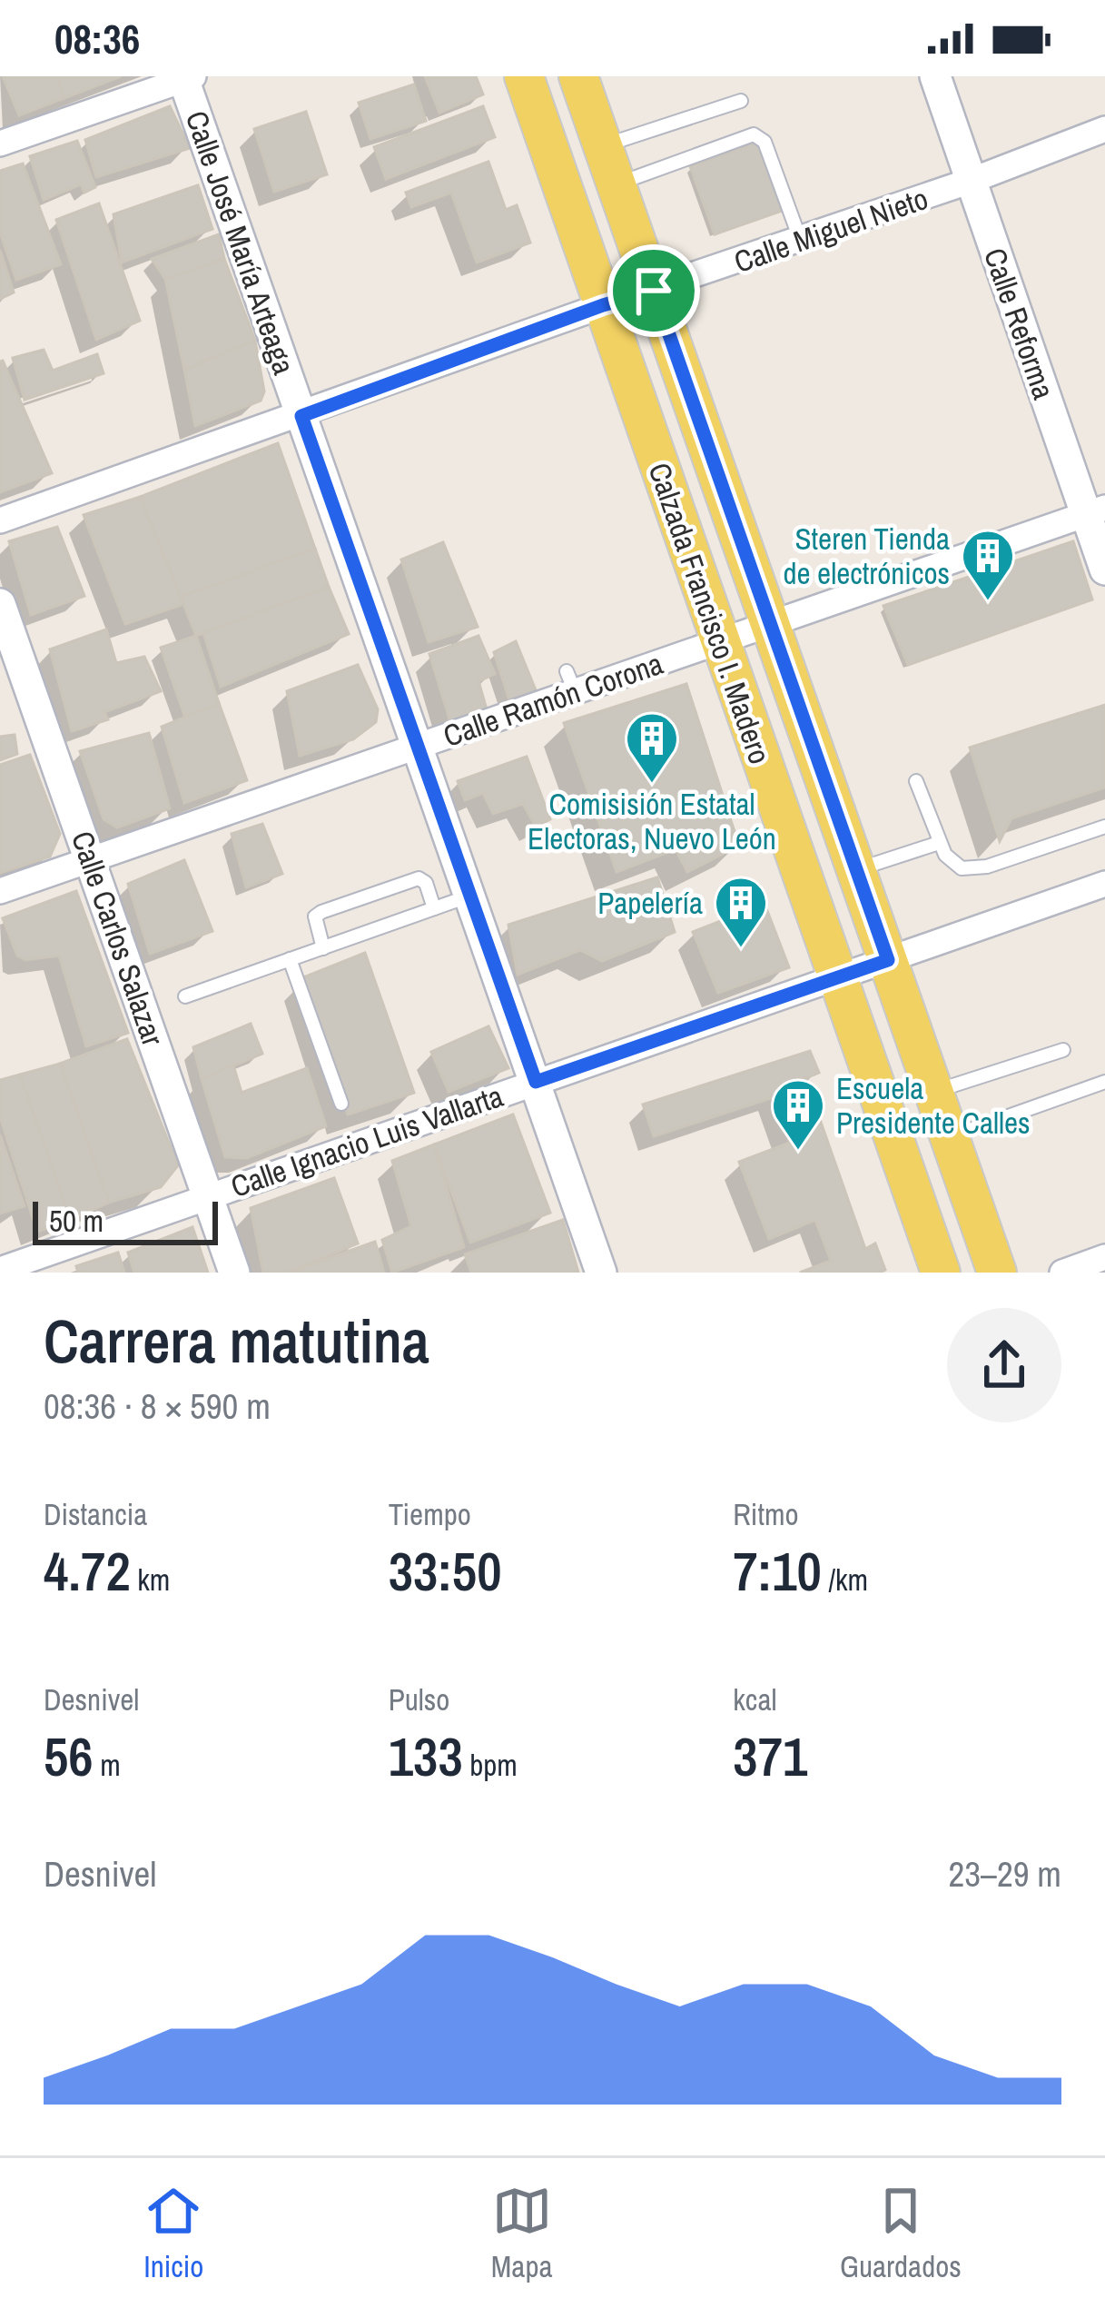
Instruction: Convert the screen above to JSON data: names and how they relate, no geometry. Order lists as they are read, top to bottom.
{
  "streets": {
    "main road": ["Calzada Francisco I. Madero"],
    "street": [
      "Calle Miguel Nieto",
      "Calle José María Arteaga",
      "Calle Reforma",
      "Calle Ramón Corona",
      "Calle Carlos Salazar",
      "Calle Ignacio Luis Vallarta"
    ]
  },
  "crossings": [
    ["Calle Miguel Nieto", "Calle José María Arteaga"],
    ["Calle Miguel Nieto", "Calle Reforma"],
    ["Calle Miguel Nieto", "Calzada Francisco I. Madero"],
    ["Calle José María Arteaga", "Calle Ramón Corona"],
    ["Calle José María Arteaga", "Calle Ignacio Luis Vallarta"],
    ["Calle Reforma", "Calle Ramón Corona"],
    ["Calzada Francisco I. Madero", "Calle Ramón Corona"],
    ["Calzada Francisco I. Madero", "Calle Ignacio Luis Vallarta"],
    ["Calle Ramón Corona", "Calle Carlos Salazar"],
    ["Calle Carlos Salazar", "Calle Ignacio Luis Vallarta"]
  ],
  "places": {
    "building": [
      "Steren Tienda de electrónicos",
      "Comisisión Estatal Electoras, Nuevo León",
      "Papelería",
      "Escuela Presidente Calles"
    ]
  },
  "scale_bar": "50 m",
  "page": {
    "status": "08:36",
    "scale": "50 m",
    "heading": ["Carrera matutina", "08:36 · 8 × 590 m"],
    "stats": [
      ["Distancia", "4.72 km"],
      ["Tiempo", "33:50"],
      ["Ritmo", "7:10 /km"],
      ["Desnivel", "56 m"],
      ["Pulso", "133 bpm"],
      ["kcal", "371"]
    ],
    "chart": ["Desnivel", "23–29 m"],
    "tabs": ["Inicio", "Mapa", "Guardados"]
  }
}
